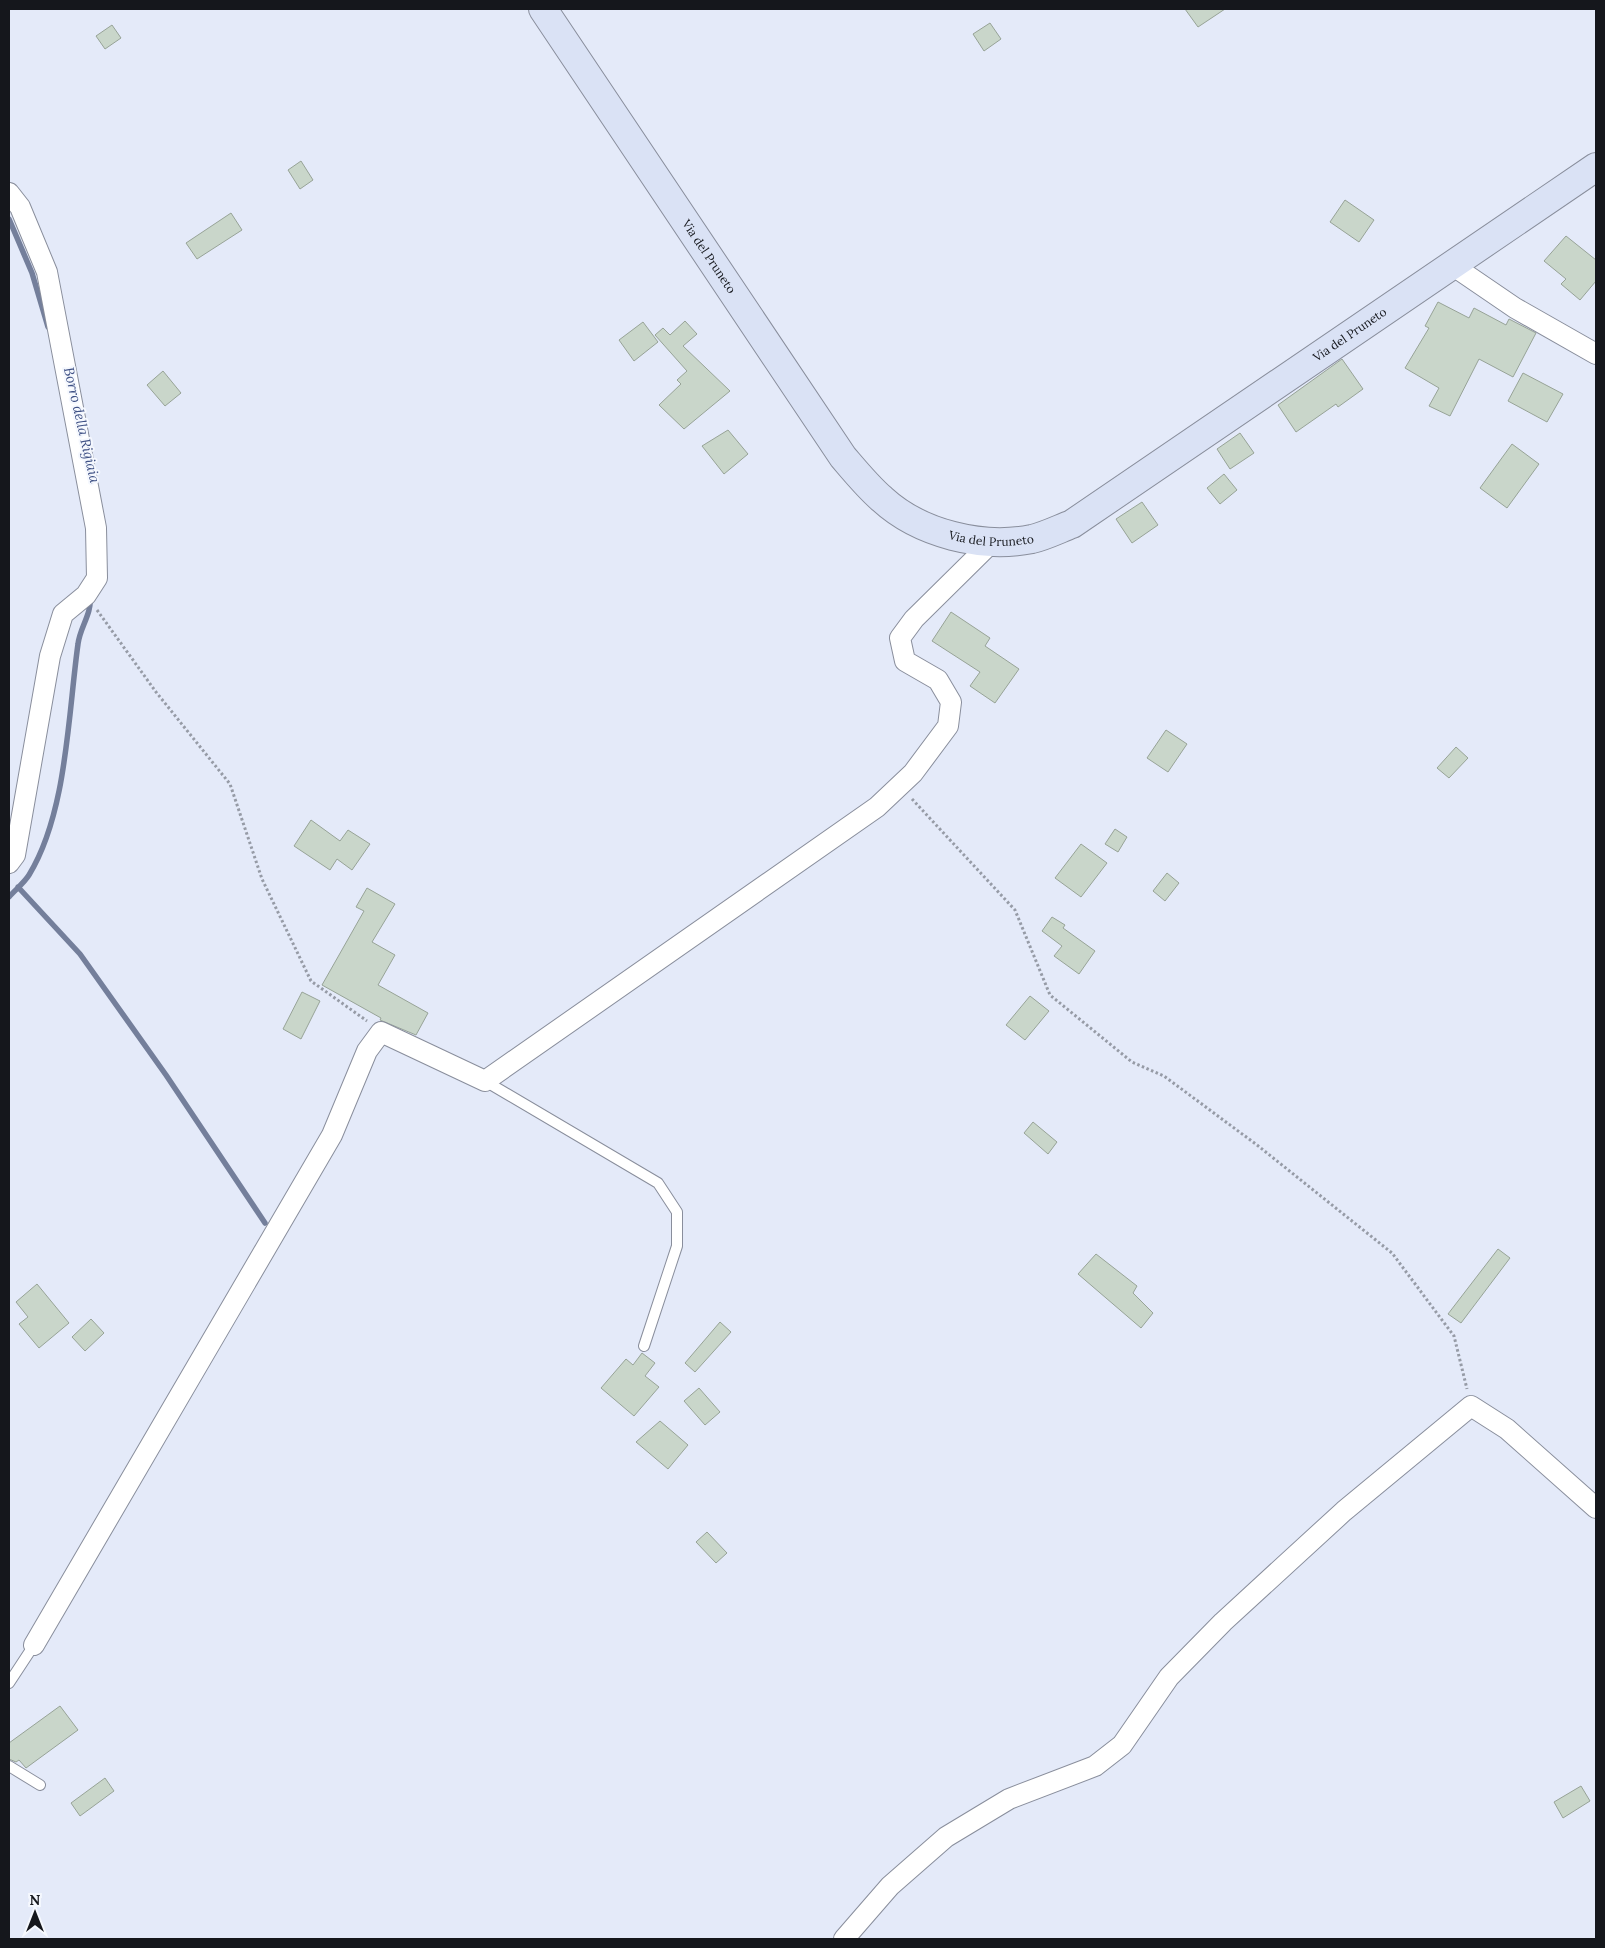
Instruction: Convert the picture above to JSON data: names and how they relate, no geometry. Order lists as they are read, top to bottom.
{
  "streets": {
    "street": ["Via del Pruneto"]
  },
  "water": ["Borro della Rigiaia"],
  "north": "top"
}
